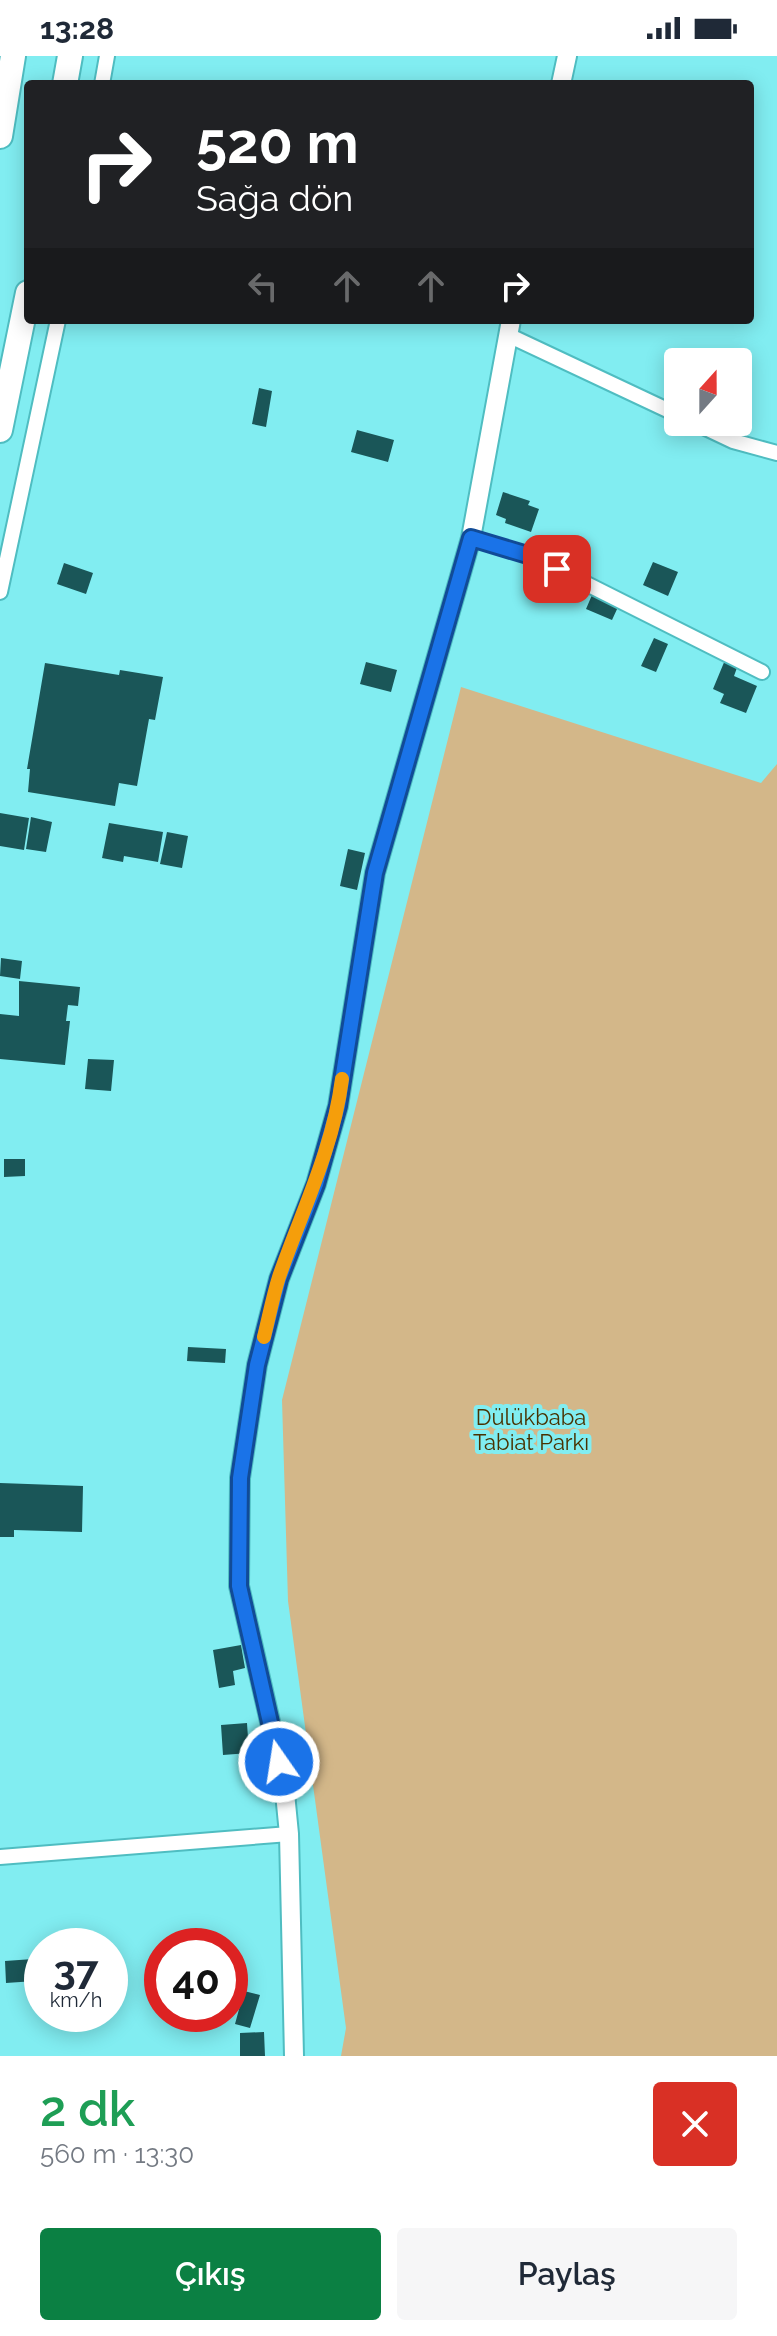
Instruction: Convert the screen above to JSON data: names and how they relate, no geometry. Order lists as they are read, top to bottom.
{
  "parks": ["Dülükbaba Tabiat Parkı"],
  "north": "top",
  "page": {
    "status": "13:28",
    "turn": ["520 m", "Sağa dön"],
    "speed": "37 km/h",
    "limit": "40",
    "heading": ["2 dk", "560 m · 13:30"],
    "buttons": ["Çıkış", "Paylaş"]
  }
}
